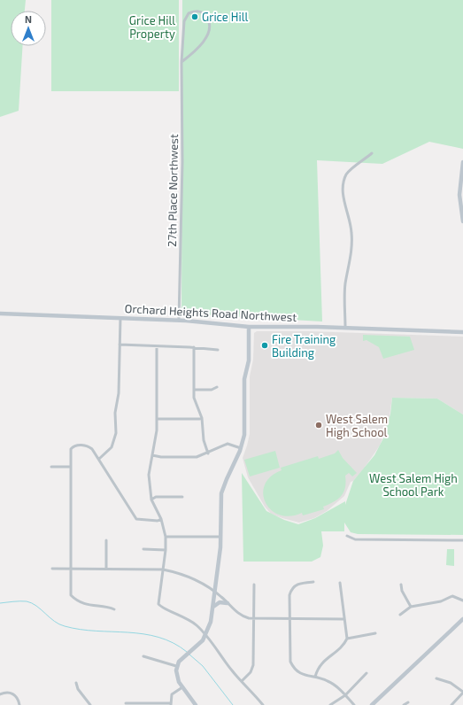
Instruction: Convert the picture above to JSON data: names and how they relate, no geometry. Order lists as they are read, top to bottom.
{
  "streets": {
    "street": ["27th Place Northwest", "Orchard Heights Road Northwest"]
  },
  "crossings": [
    ["27th Place Northwest", "Orchard Heights Road Northwest"]
  ],
  "parks": ["Grice Hill Property", "West Salem High School Park"],
  "places": ["Grice Hill", "Fire Training Building", "West Salem High School"],
  "north": "top"
}
